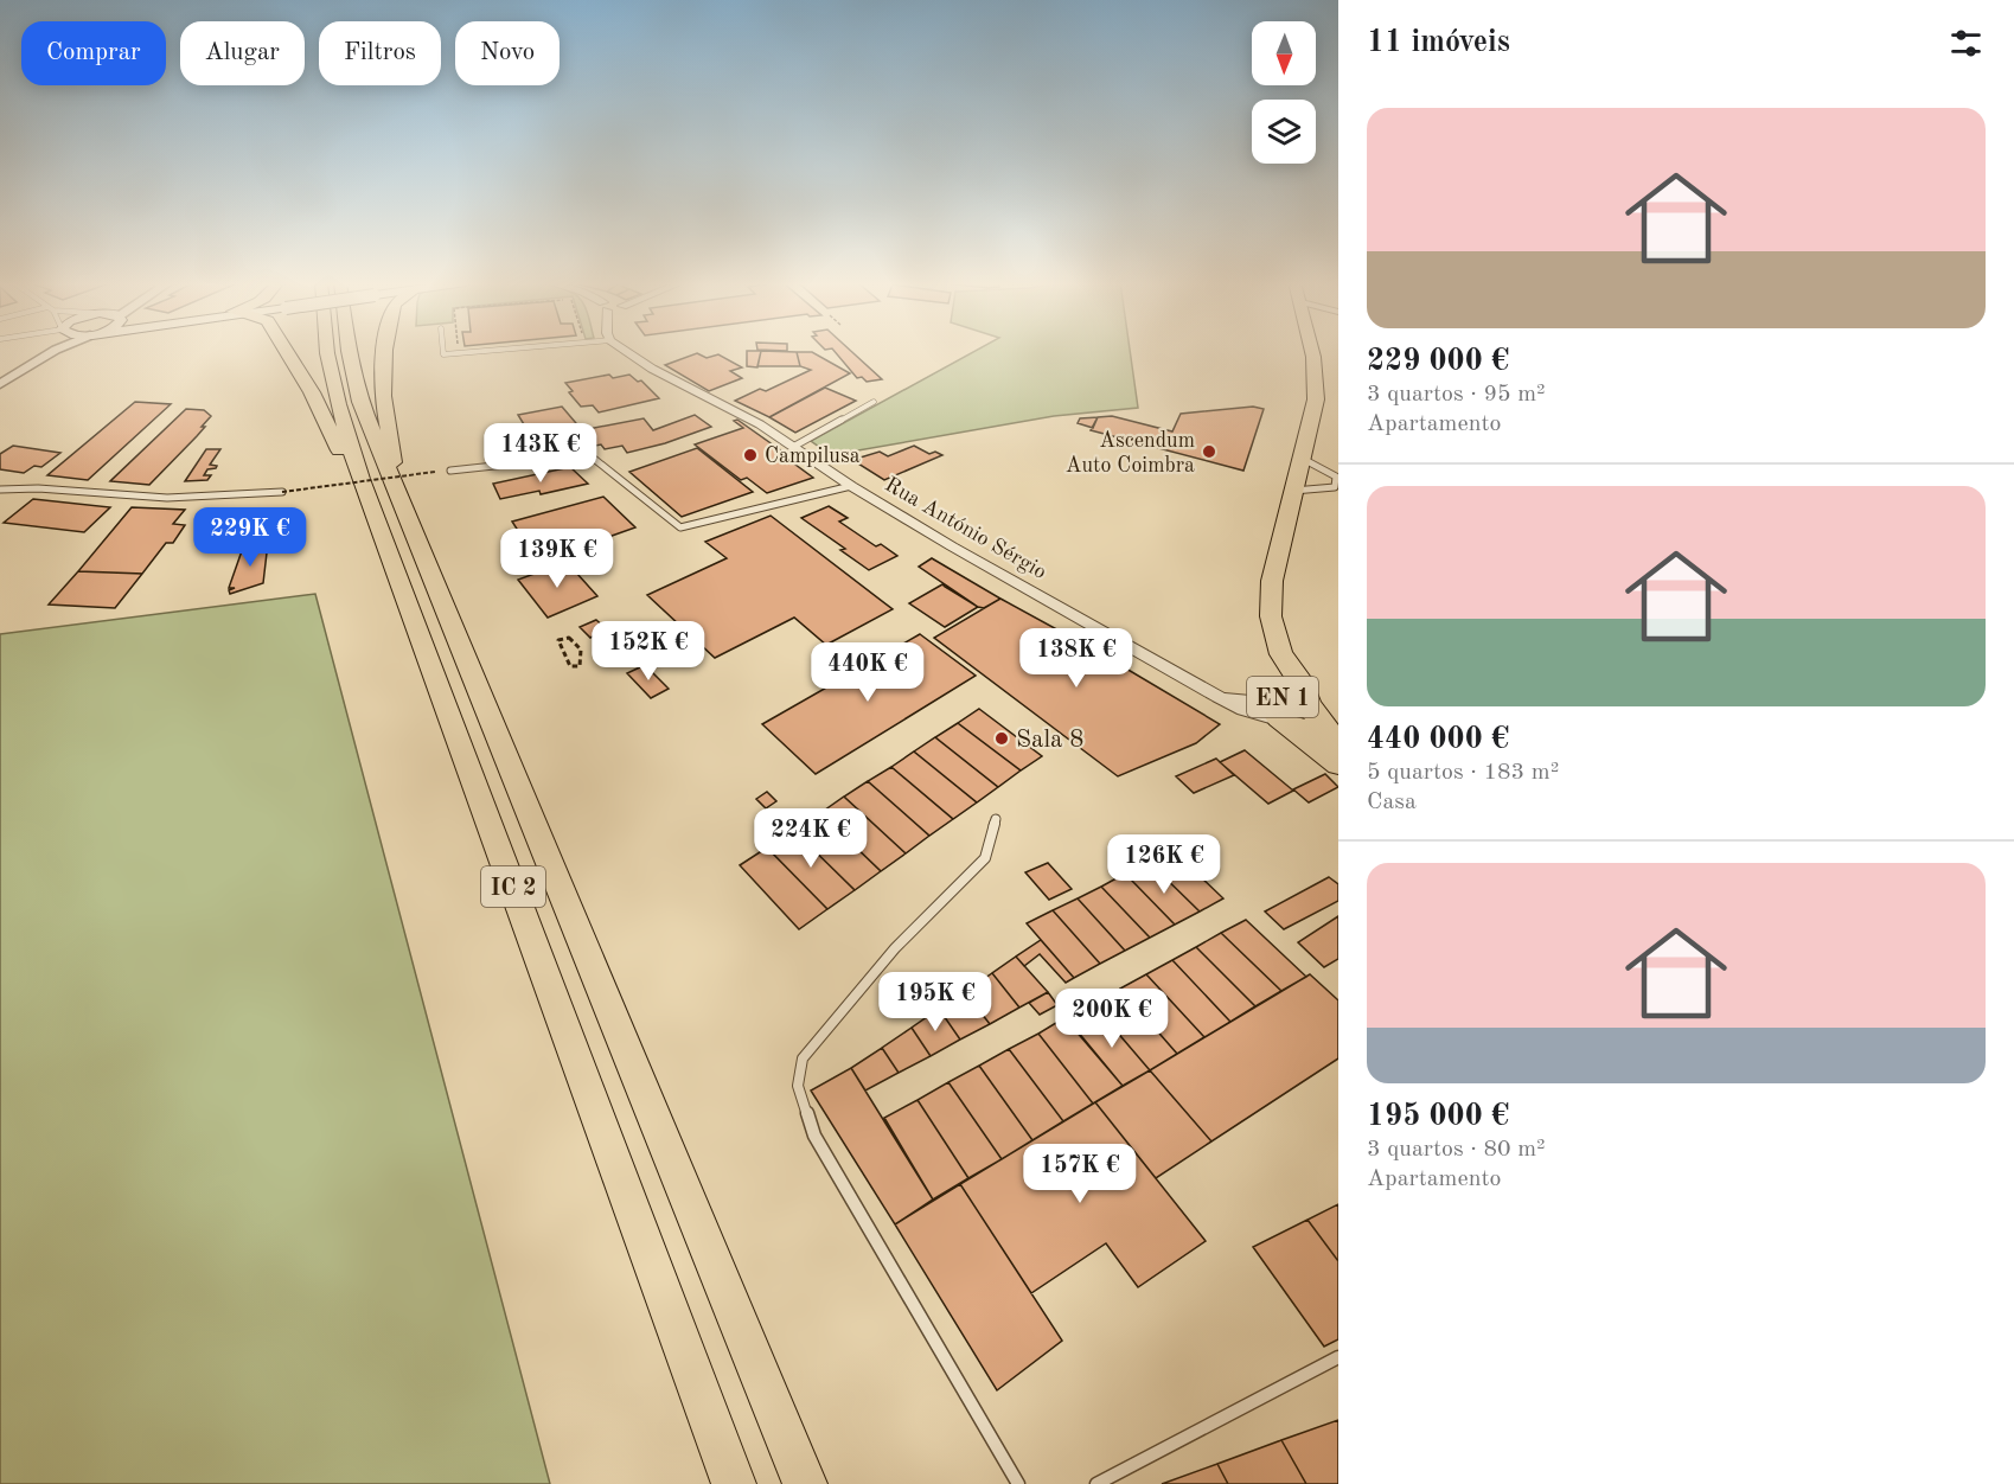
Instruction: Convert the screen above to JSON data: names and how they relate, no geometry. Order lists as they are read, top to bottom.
{
  "streets": {
    "main road": ["EN 1", "IC 2"],
    "street": ["Rua António Sérgio"]
  },
  "crossings": [
    ["Rua António Sérgio", "EN 1"]
  ],
  "places": ["Ascendum Auto Coimbra", "Campilusa", "Sala 8"],
  "north": "bottom",
  "page": {
    "heading": "11 imóveis",
    "chip": [
      "Comprar",
      "Alugar",
      "Filtros",
      "Novo"
    ],
    "list": [
      {
        "name": "229 000 €",
        "note": "3 quartos · 95 m² · Apartamento"
      },
      {
        "name": "440 000 €",
        "note": "5 quartos · 183 m² · Casa"
      },
      {
        "name": "195 000 €",
        "note": "3 quartos · 80 m² · Apartamento"
      }
    ],
    "price": [
      "143K €",
      "229K €",
      "139K €",
      "152K €",
      "138K €",
      "440K €",
      "224K €",
      "126K €",
      "195K €",
      "200K €",
      "157K €"
    ]
  }
}
